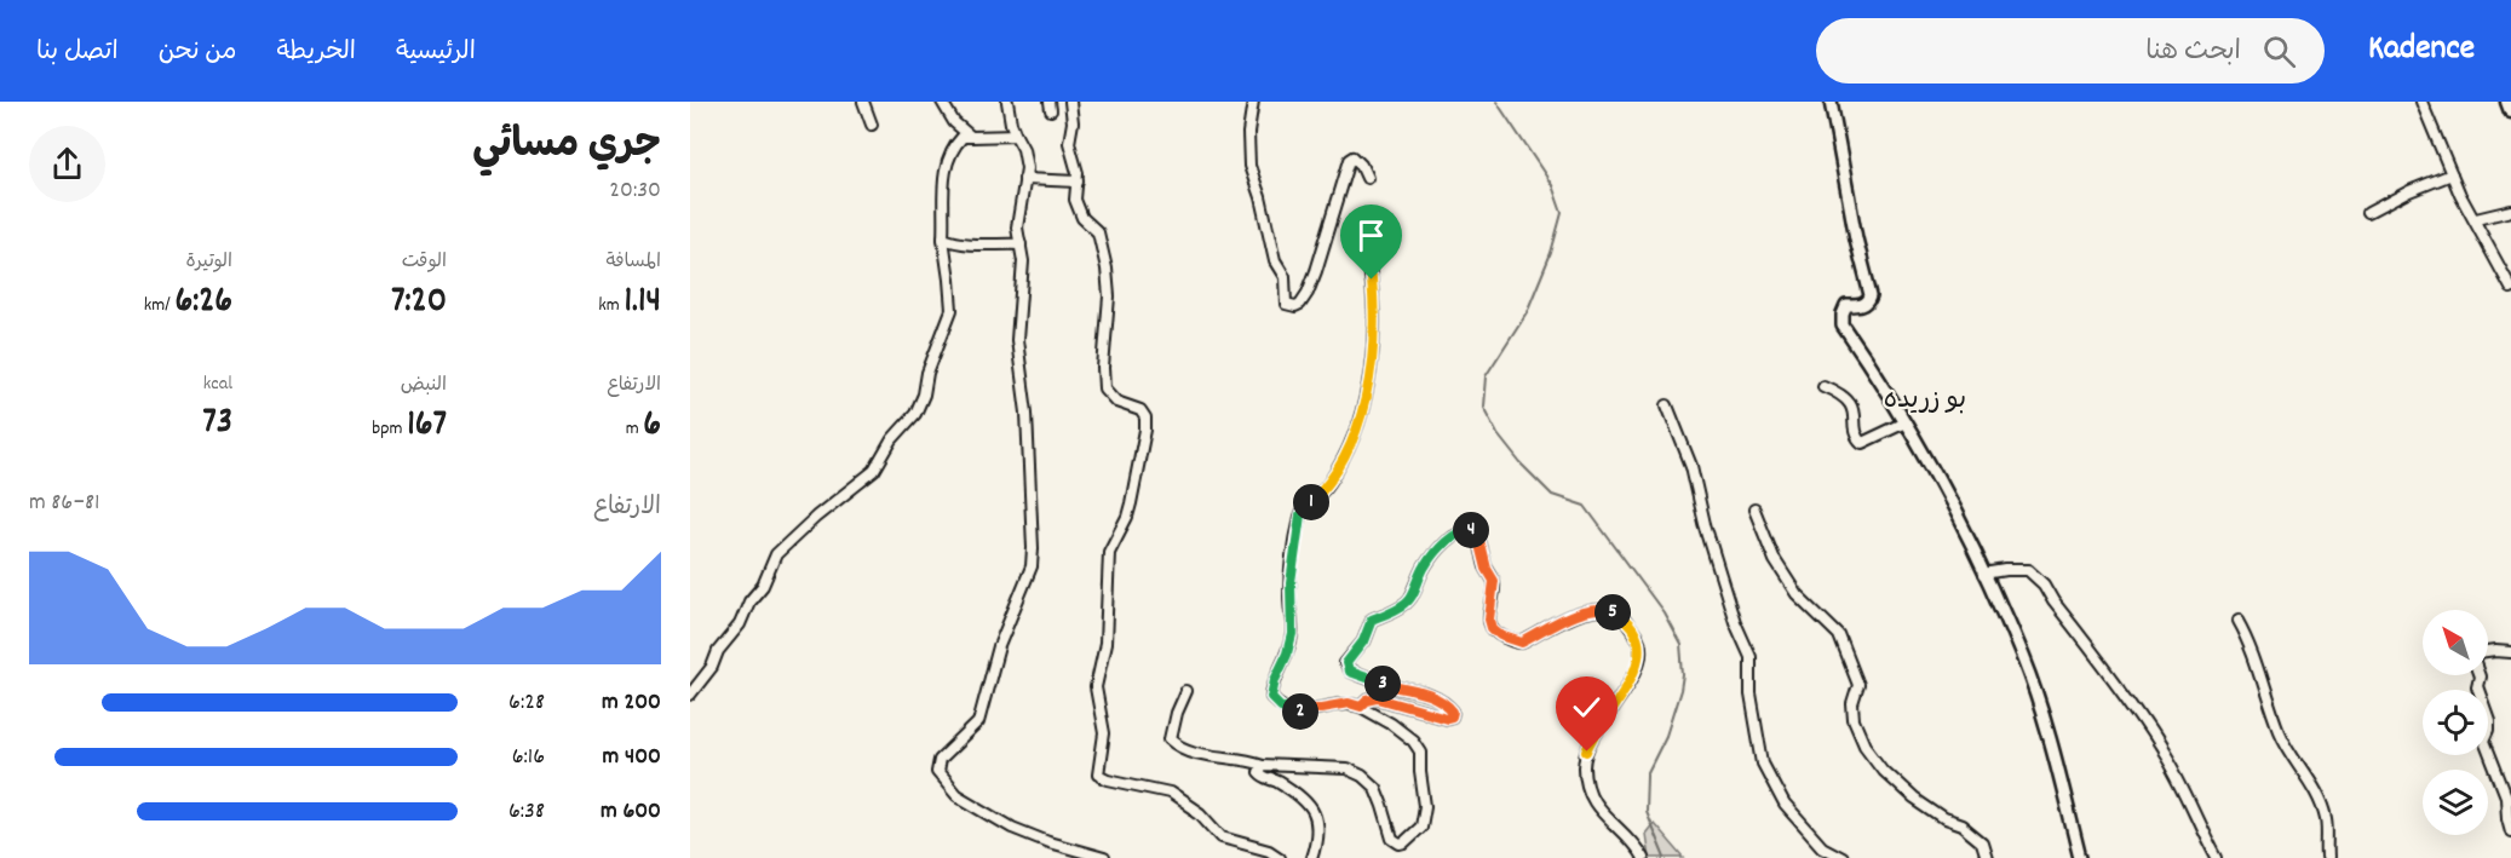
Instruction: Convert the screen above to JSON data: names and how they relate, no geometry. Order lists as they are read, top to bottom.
{
  "districts": ["بو زريده"],
  "north": "top left",
  "page": {
    "header": "Kadence",
    "search": "ابحث هنا",
    "nav": [
      "الرئيسية",
      "الخريطة",
      "من نحن",
      "اتصل بنا"
    ],
    "heading": ["جري مسائي", "20:30"],
    "stats": [
      ["المسافة", "1.14 km"],
      ["الوقت", "7:20"],
      ["الوتيرة", "6:26 /km"],
      ["الارتفاع", "6 m"],
      ["النبض", "167 bpm"],
      ["kcal", "73"]
    ],
    "chart": ["الارتفاع", "81–86 m"],
    "pins": [
      "1",
      "4",
      "5",
      "3",
      "2"
    ],
    "list": [
      {
        "name": "200 m",
        "note": "6:28"
      },
      {
        "name": "400 m",
        "note": "6:16"
      },
      {
        "name": "600 m",
        "note": "6:38"
      }
    ]
  }
}
